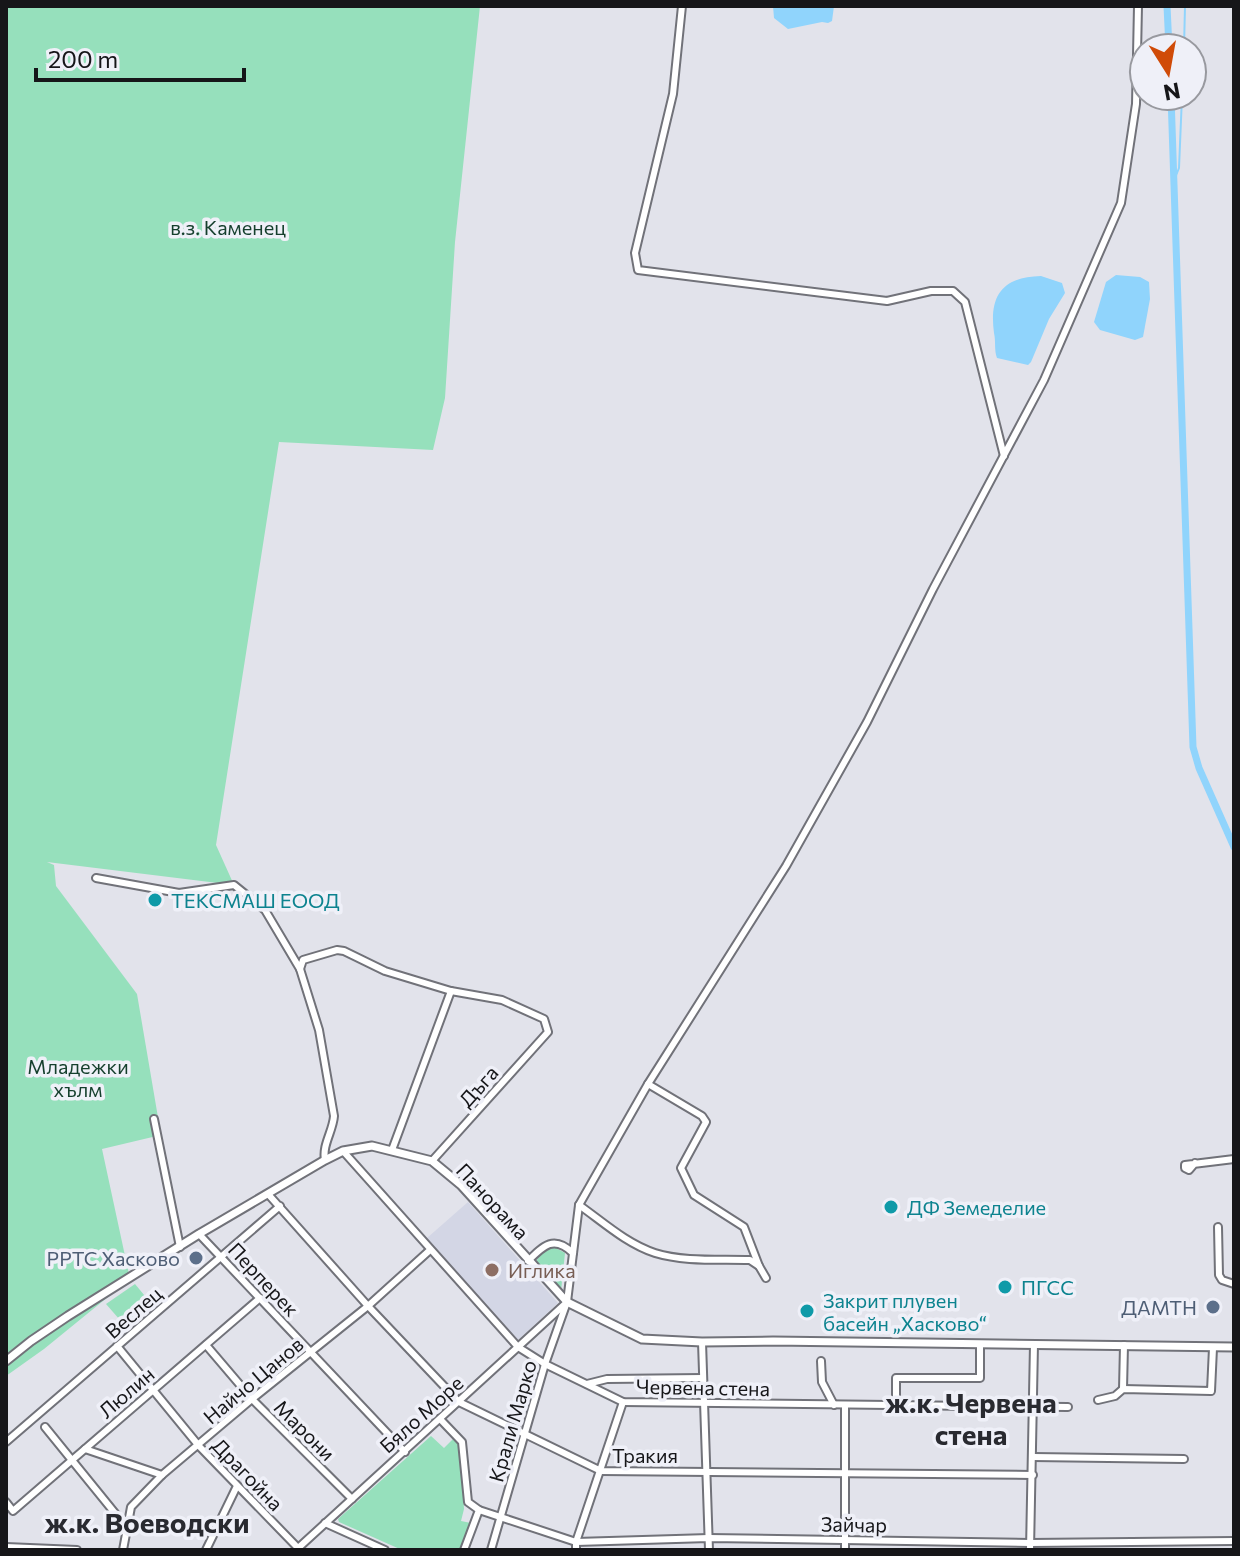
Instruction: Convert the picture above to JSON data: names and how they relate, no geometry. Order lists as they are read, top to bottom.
{
  "streets": {
    "street": [
      "Дъга",
      "Панорама",
      "Перперек",
      "Веслец",
      "Найчо Цанов",
      "Червена стена",
      "Люлин",
      "Бяло Море",
      "Крали Марко",
      "Марони",
      "Тракия",
      "Драгойна",
      "Зайчар"
    ]
  },
  "crossings": [
    ["Дъга", "Панорама"],
    ["Панорама", "Перперек"],
    ["Панорама", "Червена стена"],
    ["Панорама", "Бяло Море"],
    ["Панорама", "Крали Марко"],
    ["Панорама", "Тракия"],
    ["Перперек", "Веслец"],
    ["Перперек", "Найчо Цанов"],
    ["Перперек", "Люлин"],
    ["Перперек", "Бяло Море"],
    ["Веслец", "Тракия"],
    ["Веслец", "Драгойна"],
    ["Найчо Цанов", "Червена стена"],
    ["Найчо Цанов", "Марони"],
    ["Найчо Цанов", "Тракия"],
    ["Найчо Цанов", "Драгойна"],
    ["Червена стена", "Бяло Море"],
    ["Червена стена", "Крали Марко"],
    ["Люлин", "Марони"],
    ["Люлин", "Драгойна"],
    ["Бяло Море", "Крали Марко"],
    ["Бяло Море", "Марони"],
    ["Бяло Море", "Тракия"],
    ["Бяло Море", "Драгойна"],
    ["Крали Марко", "Тракия"],
    ["Крали Марко", "Зайчар"]
  ],
  "districts": ["ж.к. Червена стена", "ж.к. Воеводски"],
  "parks": ["в.з. Каменец", "Младежки хълм"],
  "places": [
    "ТЕКСМАШ ЕООД",
    "ДФ Земеделие",
    "РРТС Хасково",
    "Иглика",
    "ПГСС",
    "ДАМТН",
    "Закрит плувен басейн „Хасково“"
  ],
  "scale_bar": "200 m",
  "north": "bottom"
}
